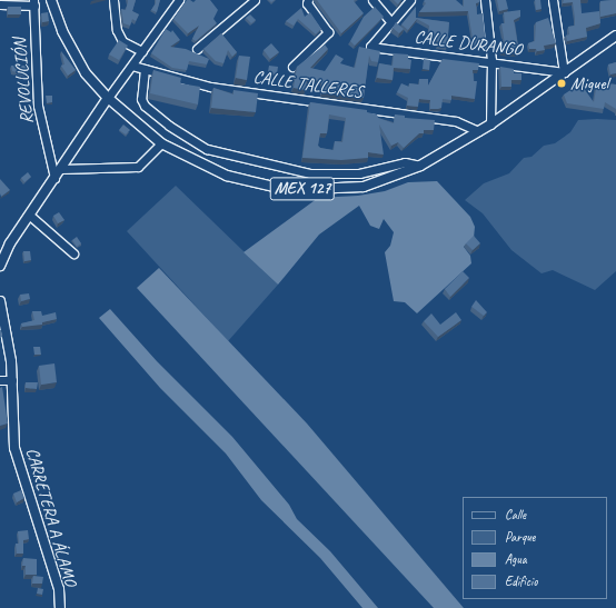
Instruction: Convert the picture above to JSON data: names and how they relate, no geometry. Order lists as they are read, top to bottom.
{
  "streets": {
    "main road": ["MEX 127", "CARRETERA A ÁLAMO"],
    "street": ["CALLE DURANGO", "REVOLUCIÓN", "CALLE TALLERES"]
  },
  "crossings": [
    ["CALLE DURANGO", "MEX 127"],
    ["CALLE TALLERES", "MEX 127"]
  ],
  "places": ["Miguel"],
  "legend": [
    "Calle",
    "Parque",
    "Agua",
    "Edificio"
  ]
}
